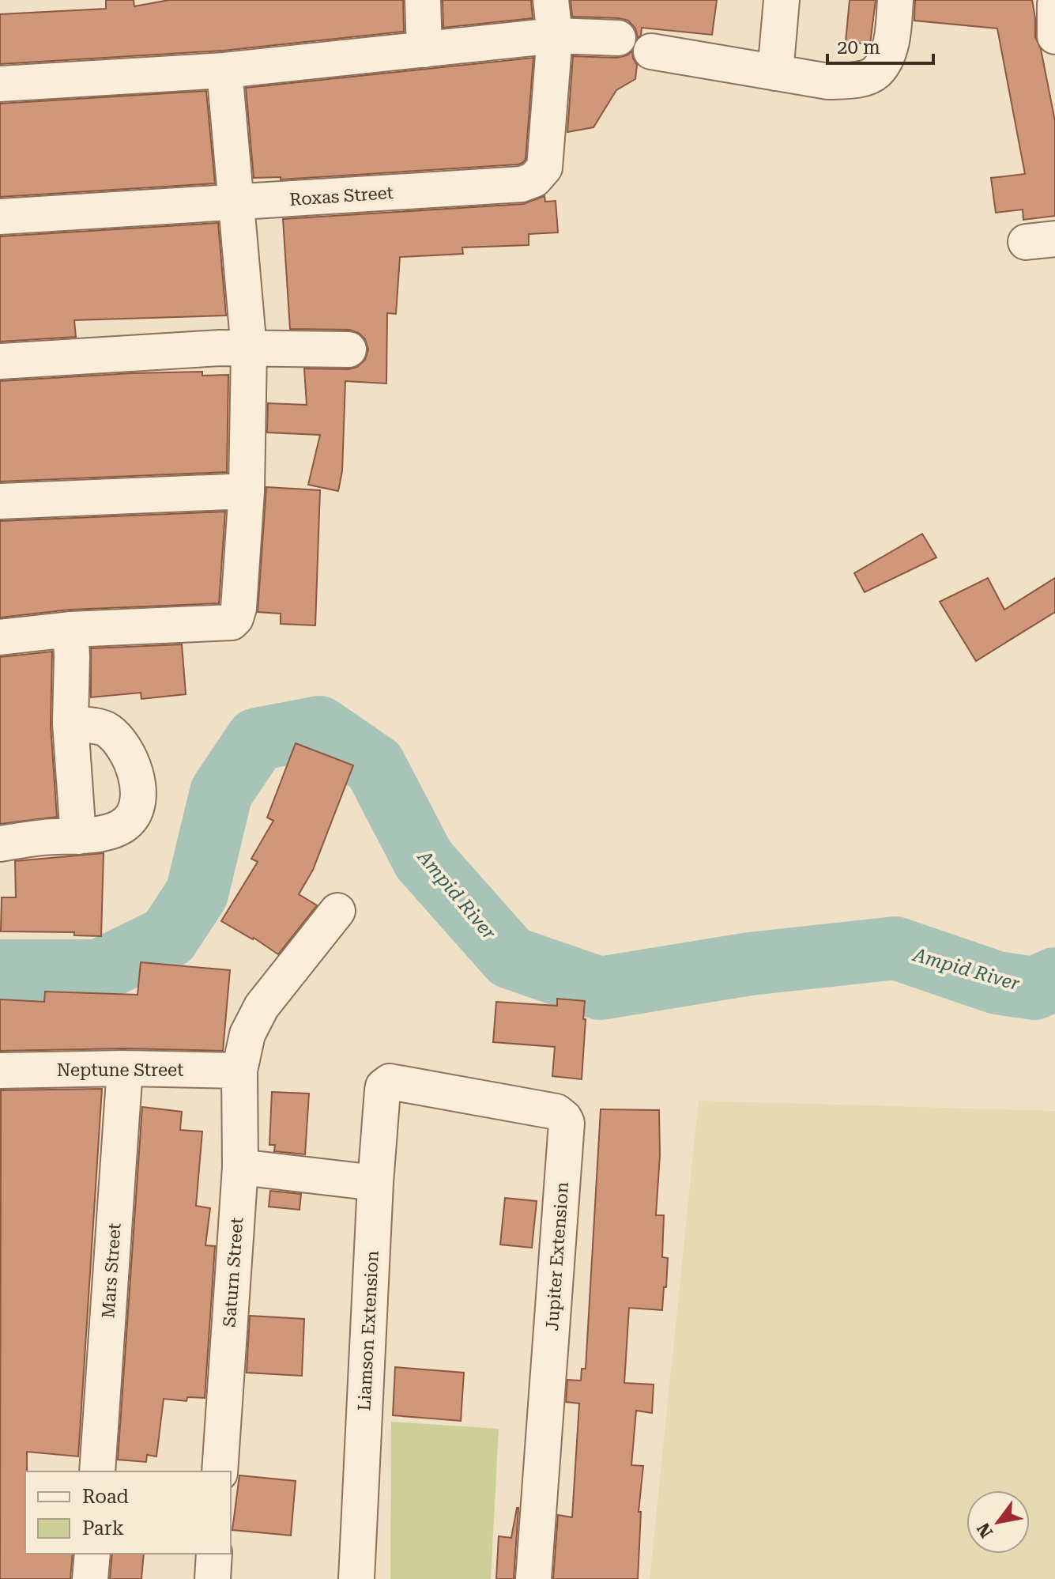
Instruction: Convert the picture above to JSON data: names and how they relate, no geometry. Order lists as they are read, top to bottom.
{
  "streets": {
    "street": [
      "Roxas Street",
      "Neptune Street",
      "Jupiter Extension",
      "Mars Street",
      "Saturn Street",
      "Liamson Extension"
    ]
  },
  "crossings": [
    ["Neptune Street", "Mars Street"],
    ["Neptune Street", "Saturn Street"],
    ["Jupiter Extension", "Liamson Extension"]
  ],
  "water": ["Ampid River"],
  "legend": ["Road", "Park"],
  "scale_bar": "20 m",
  "north": "bottom left"
}
